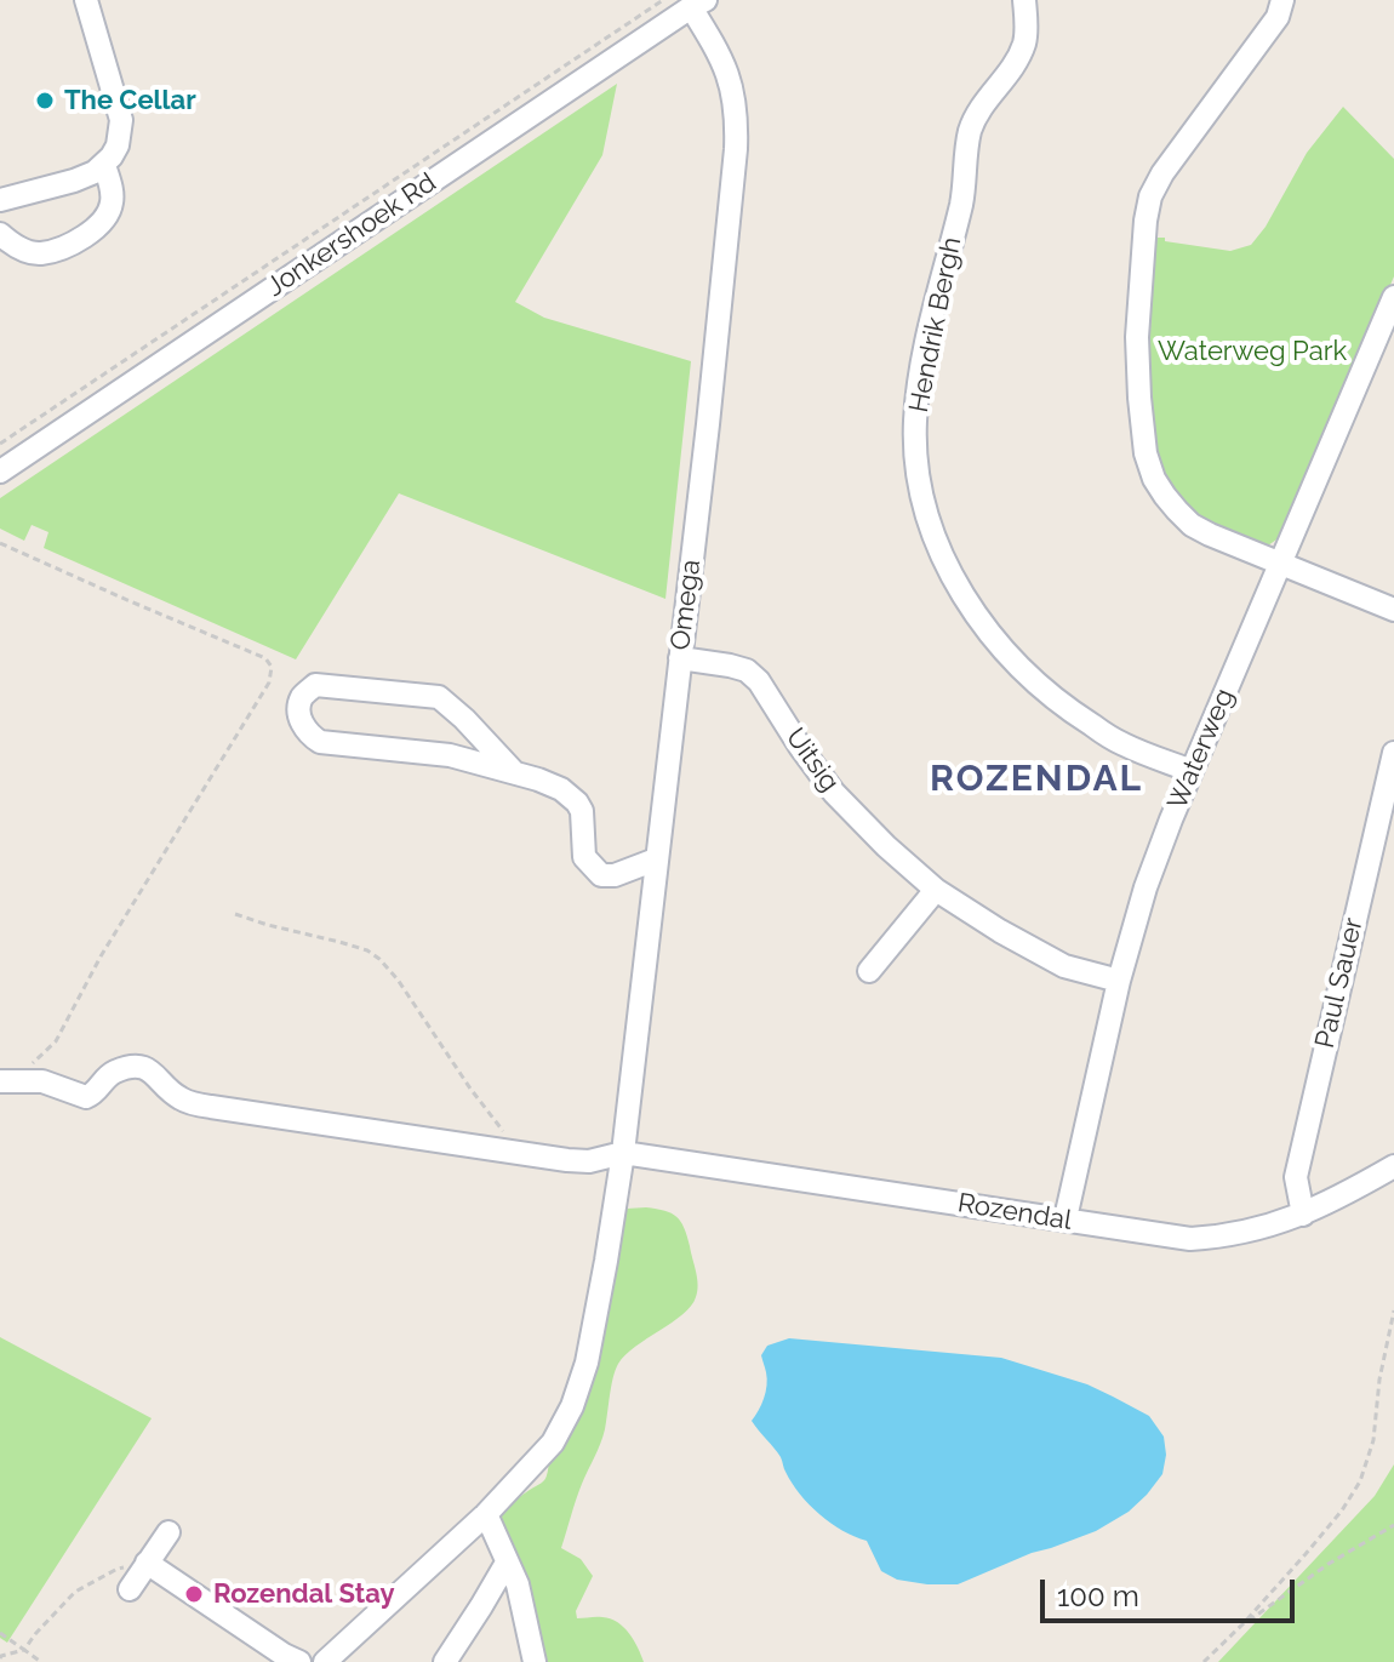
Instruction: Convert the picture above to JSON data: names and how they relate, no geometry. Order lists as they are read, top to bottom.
{
  "streets": {
    "street": [
      "Jonkershoek Rd",
      "Hendrik Bergh",
      "Omega",
      "Waterweg",
      "Uitsig",
      "Paul Sauer",
      "Rozendal"
    ]
  },
  "crossings": [
    ["Jonkershoek Rd", "Omega"],
    ["Hendrik Bergh", "Waterweg"],
    ["Omega", "Uitsig"],
    ["Omega", "Rozendal"],
    ["Waterweg", "Uitsig"],
    ["Waterweg", "Rozendal"],
    ["Paul Sauer", "Rozendal"]
  ],
  "districts": ["ROZENDAL"],
  "parks": ["Waterweg Park"],
  "places": ["The Cellar", "Rozendal Stay"],
  "scale_bar": "100 m"
}
